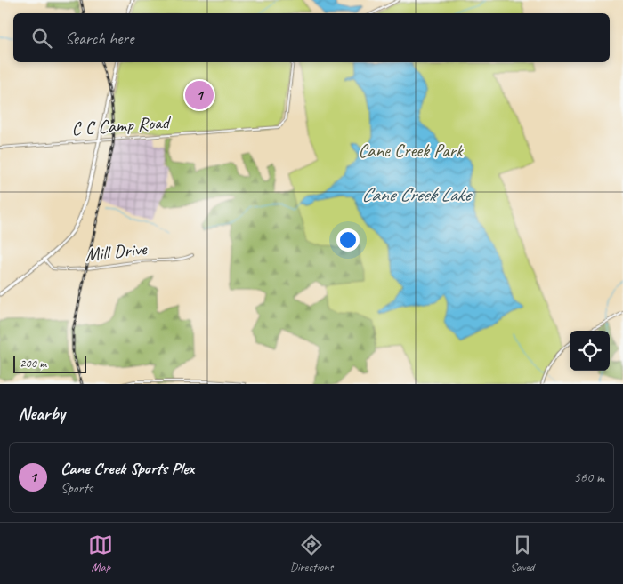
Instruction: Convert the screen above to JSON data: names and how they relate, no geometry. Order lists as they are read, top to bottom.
{
  "streets": {
    "street": ["C C Camp Road", "Mill Drive"]
  },
  "water": ["Cane Creek Lake"],
  "parks": ["Cane Creek Park"],
  "scale_bar": "200 m",
  "page": {
    "search": "Search here",
    "pins": "1",
    "scale": "200 m",
    "heading": "Nearby",
    "list": [
      {
        "mark": "1",
        "name": "Cane Creek Sports Plex",
        "note": "Sports",
        "value": "560 m"
      }
    ],
    "nav": ["Map", "Directions", "Saved"]
  }
}
